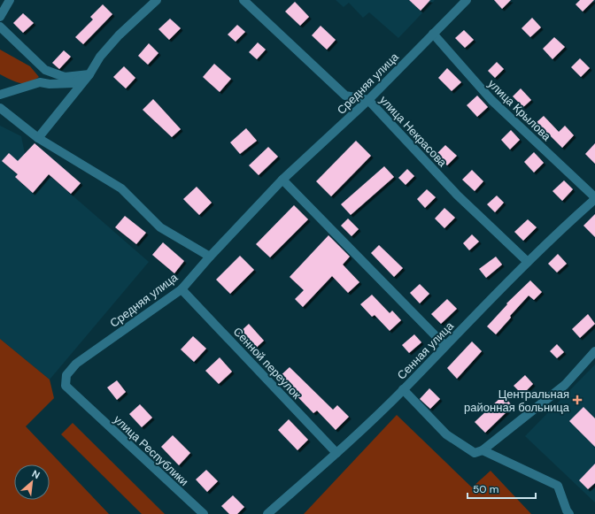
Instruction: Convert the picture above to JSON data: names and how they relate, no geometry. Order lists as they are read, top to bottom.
{
  "streets": {
    "street": [
      "Средняя улица",
      "улица Крылова",
      "улица Некрасова",
      "Сенная улица",
      "Сенной переулок",
      "улица Республики"
    ]
  },
  "crossings": [
    ["Средняя улица", "улица Крылова"],
    ["Средняя улица", "улица Некрасова"],
    ["Средняя улица", "Сенной переулок"],
    ["Средняя улица", "улица Республики"],
    ["улица Крылова", "Сенная улица"],
    ["улица Некрасова", "Сенная улица"],
    ["Сенная улица", "Сенной переулок"]
  ],
  "places": {
    "health": ["Центральная районная больница"]
  },
  "scale_bar": "50 m",
  "north": "top right"
}
